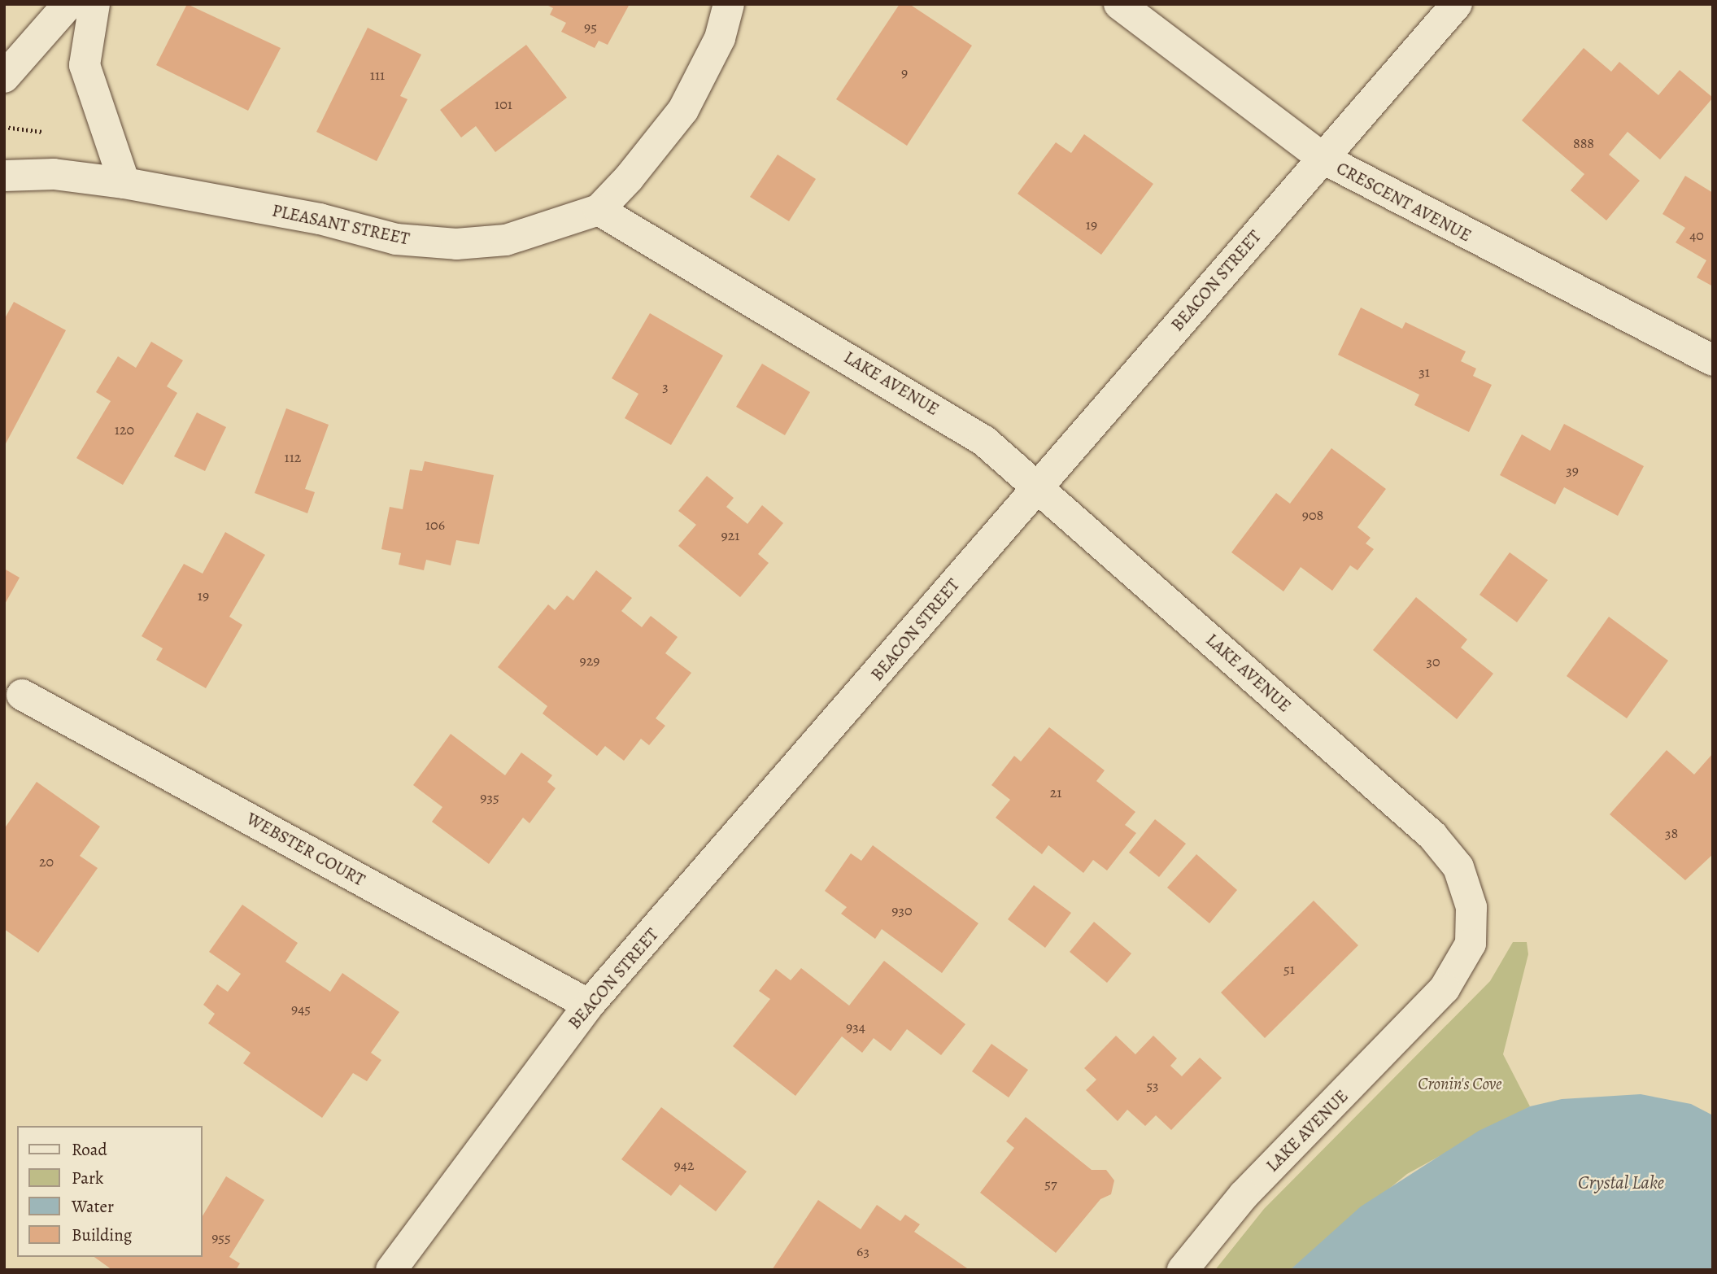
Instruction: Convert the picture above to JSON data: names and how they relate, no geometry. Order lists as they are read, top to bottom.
{
  "streets": {
    "street": [
      "CRESCENT AVENUE",
      "PLEASANT STREET",
      "BEACON STREET",
      "LAKE AVENUE",
      "WEBSTER COURT"
    ]
  },
  "crossings": [
    ["CRESCENT AVENUE", "BEACON STREET"],
    ["PLEASANT STREET", "LAKE AVENUE"],
    ["BEACON STREET", "LAKE AVENUE"],
    ["BEACON STREET", "WEBSTER COURT"]
  ],
  "water": ["Crystal Lake"],
  "parks": ["Cronin's Cove"],
  "house_numbers": [
    "95",
    "9",
    "111",
    "101",
    "888",
    "19",
    "40",
    "31",
    "3",
    "120",
    "112",
    "39",
    "908",
    "106",
    "921",
    "19",
    "929",
    "30",
    "21",
    "935",
    "38",
    "20",
    "930",
    "51",
    "945",
    "934",
    "53",
    "942",
    "57",
    "955",
    "63"
  ],
  "legend": [
    "Road",
    "Park",
    "Water",
    "Building"
  ]
}
